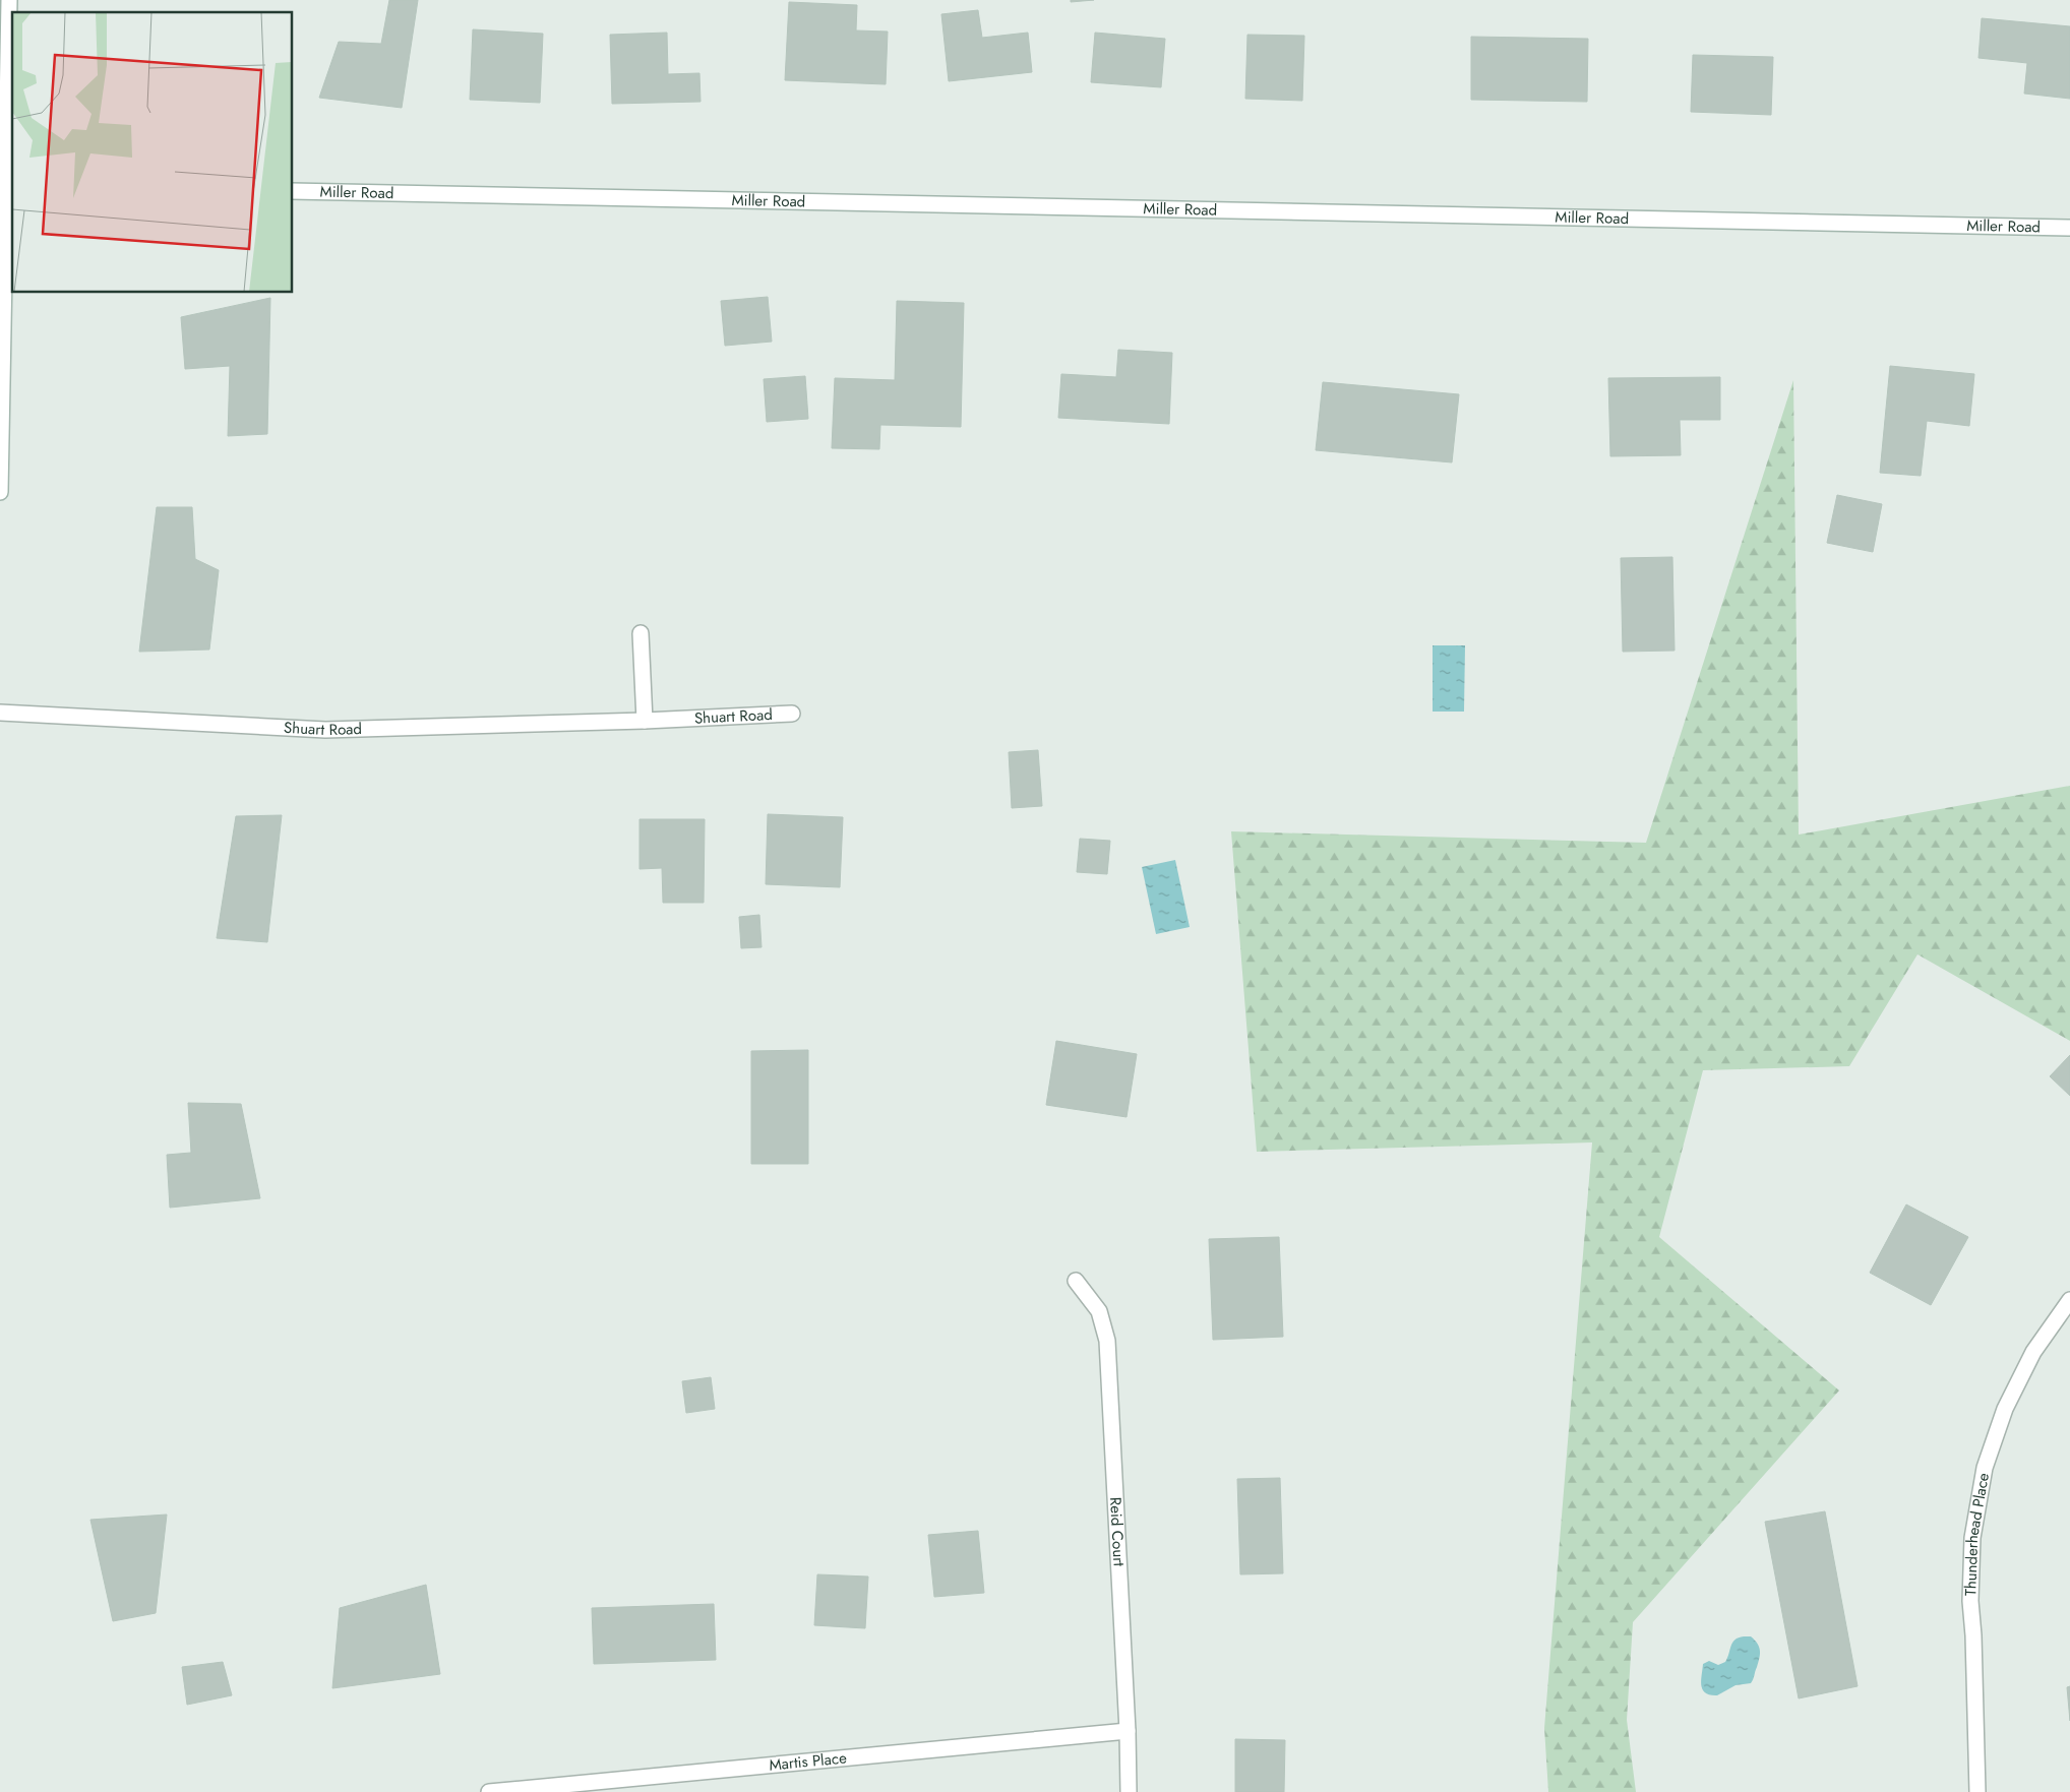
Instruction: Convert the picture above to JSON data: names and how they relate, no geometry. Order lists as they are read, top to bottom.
{
  "streets": {
    "street": [
      "Miller Road",
      "Shuart Road",
      "Reid Court",
      "Thunderhead Place",
      "Martis Place"
    ]
  },
  "crossings": [
    ["Reid Court", "Martis Place"]
  ]
}
